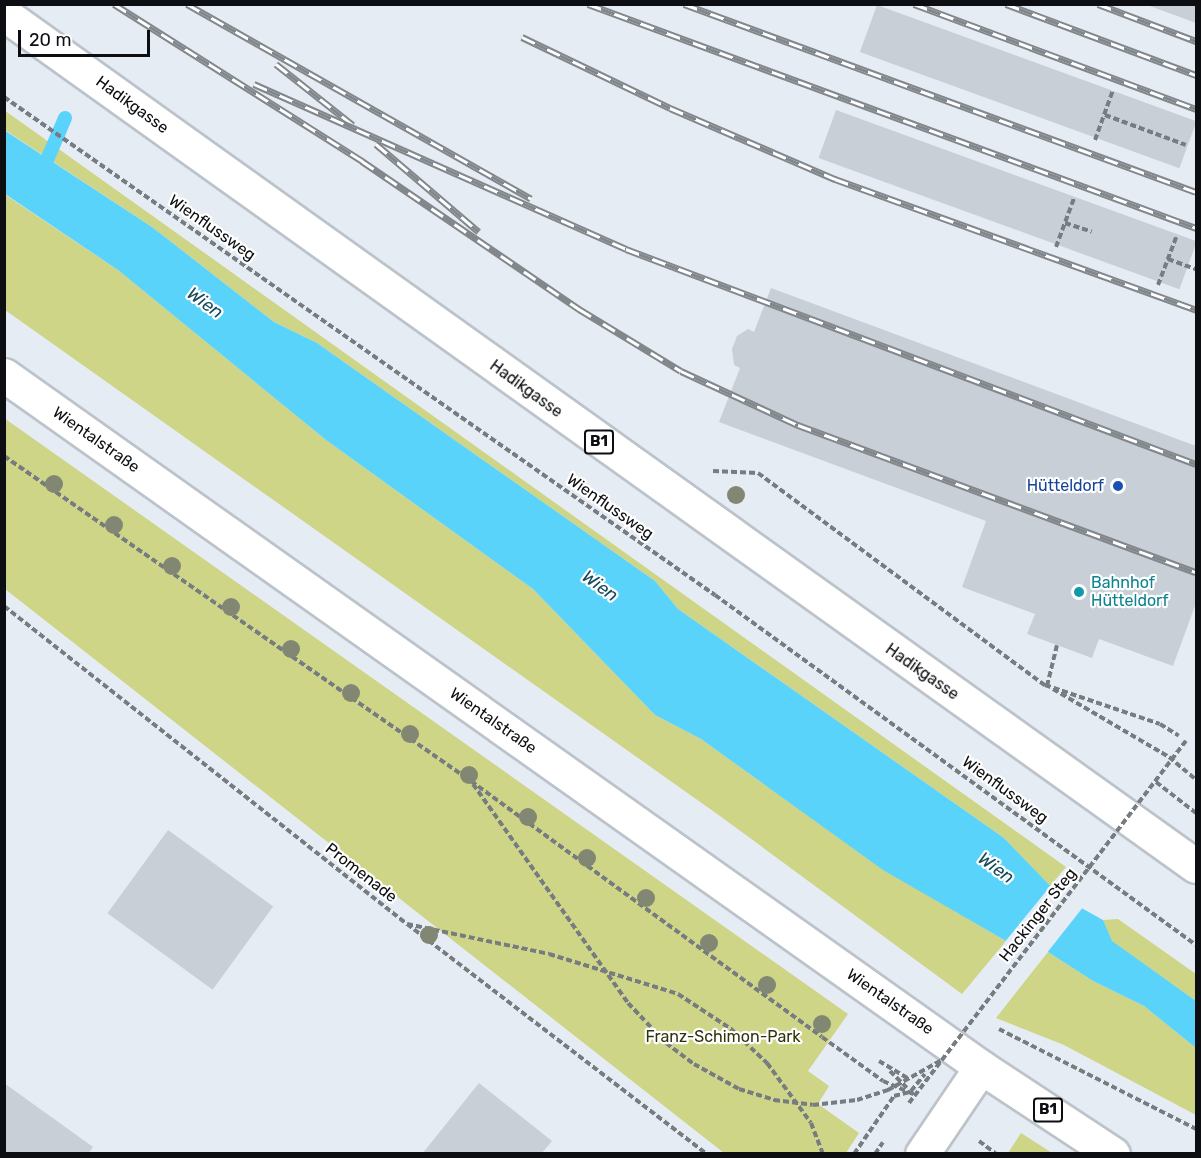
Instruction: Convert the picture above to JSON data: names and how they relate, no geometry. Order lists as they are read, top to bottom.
{
  "streets": {
    "main road": ["Hadikgasse", "Wientalstraße", "B1"],
    "path": ["Wienflussweg", "Promenade", "Hackinger Steg"]
  },
  "crossings": [
    ["Wientalstraße", "B1"]
  ],
  "water": ["Wien"],
  "parks": ["Franz-Schimon-Park"],
  "places": ["Hütteldorf", "Bahnhof Hütteldorf"],
  "scale_bar": "20 m"
}
